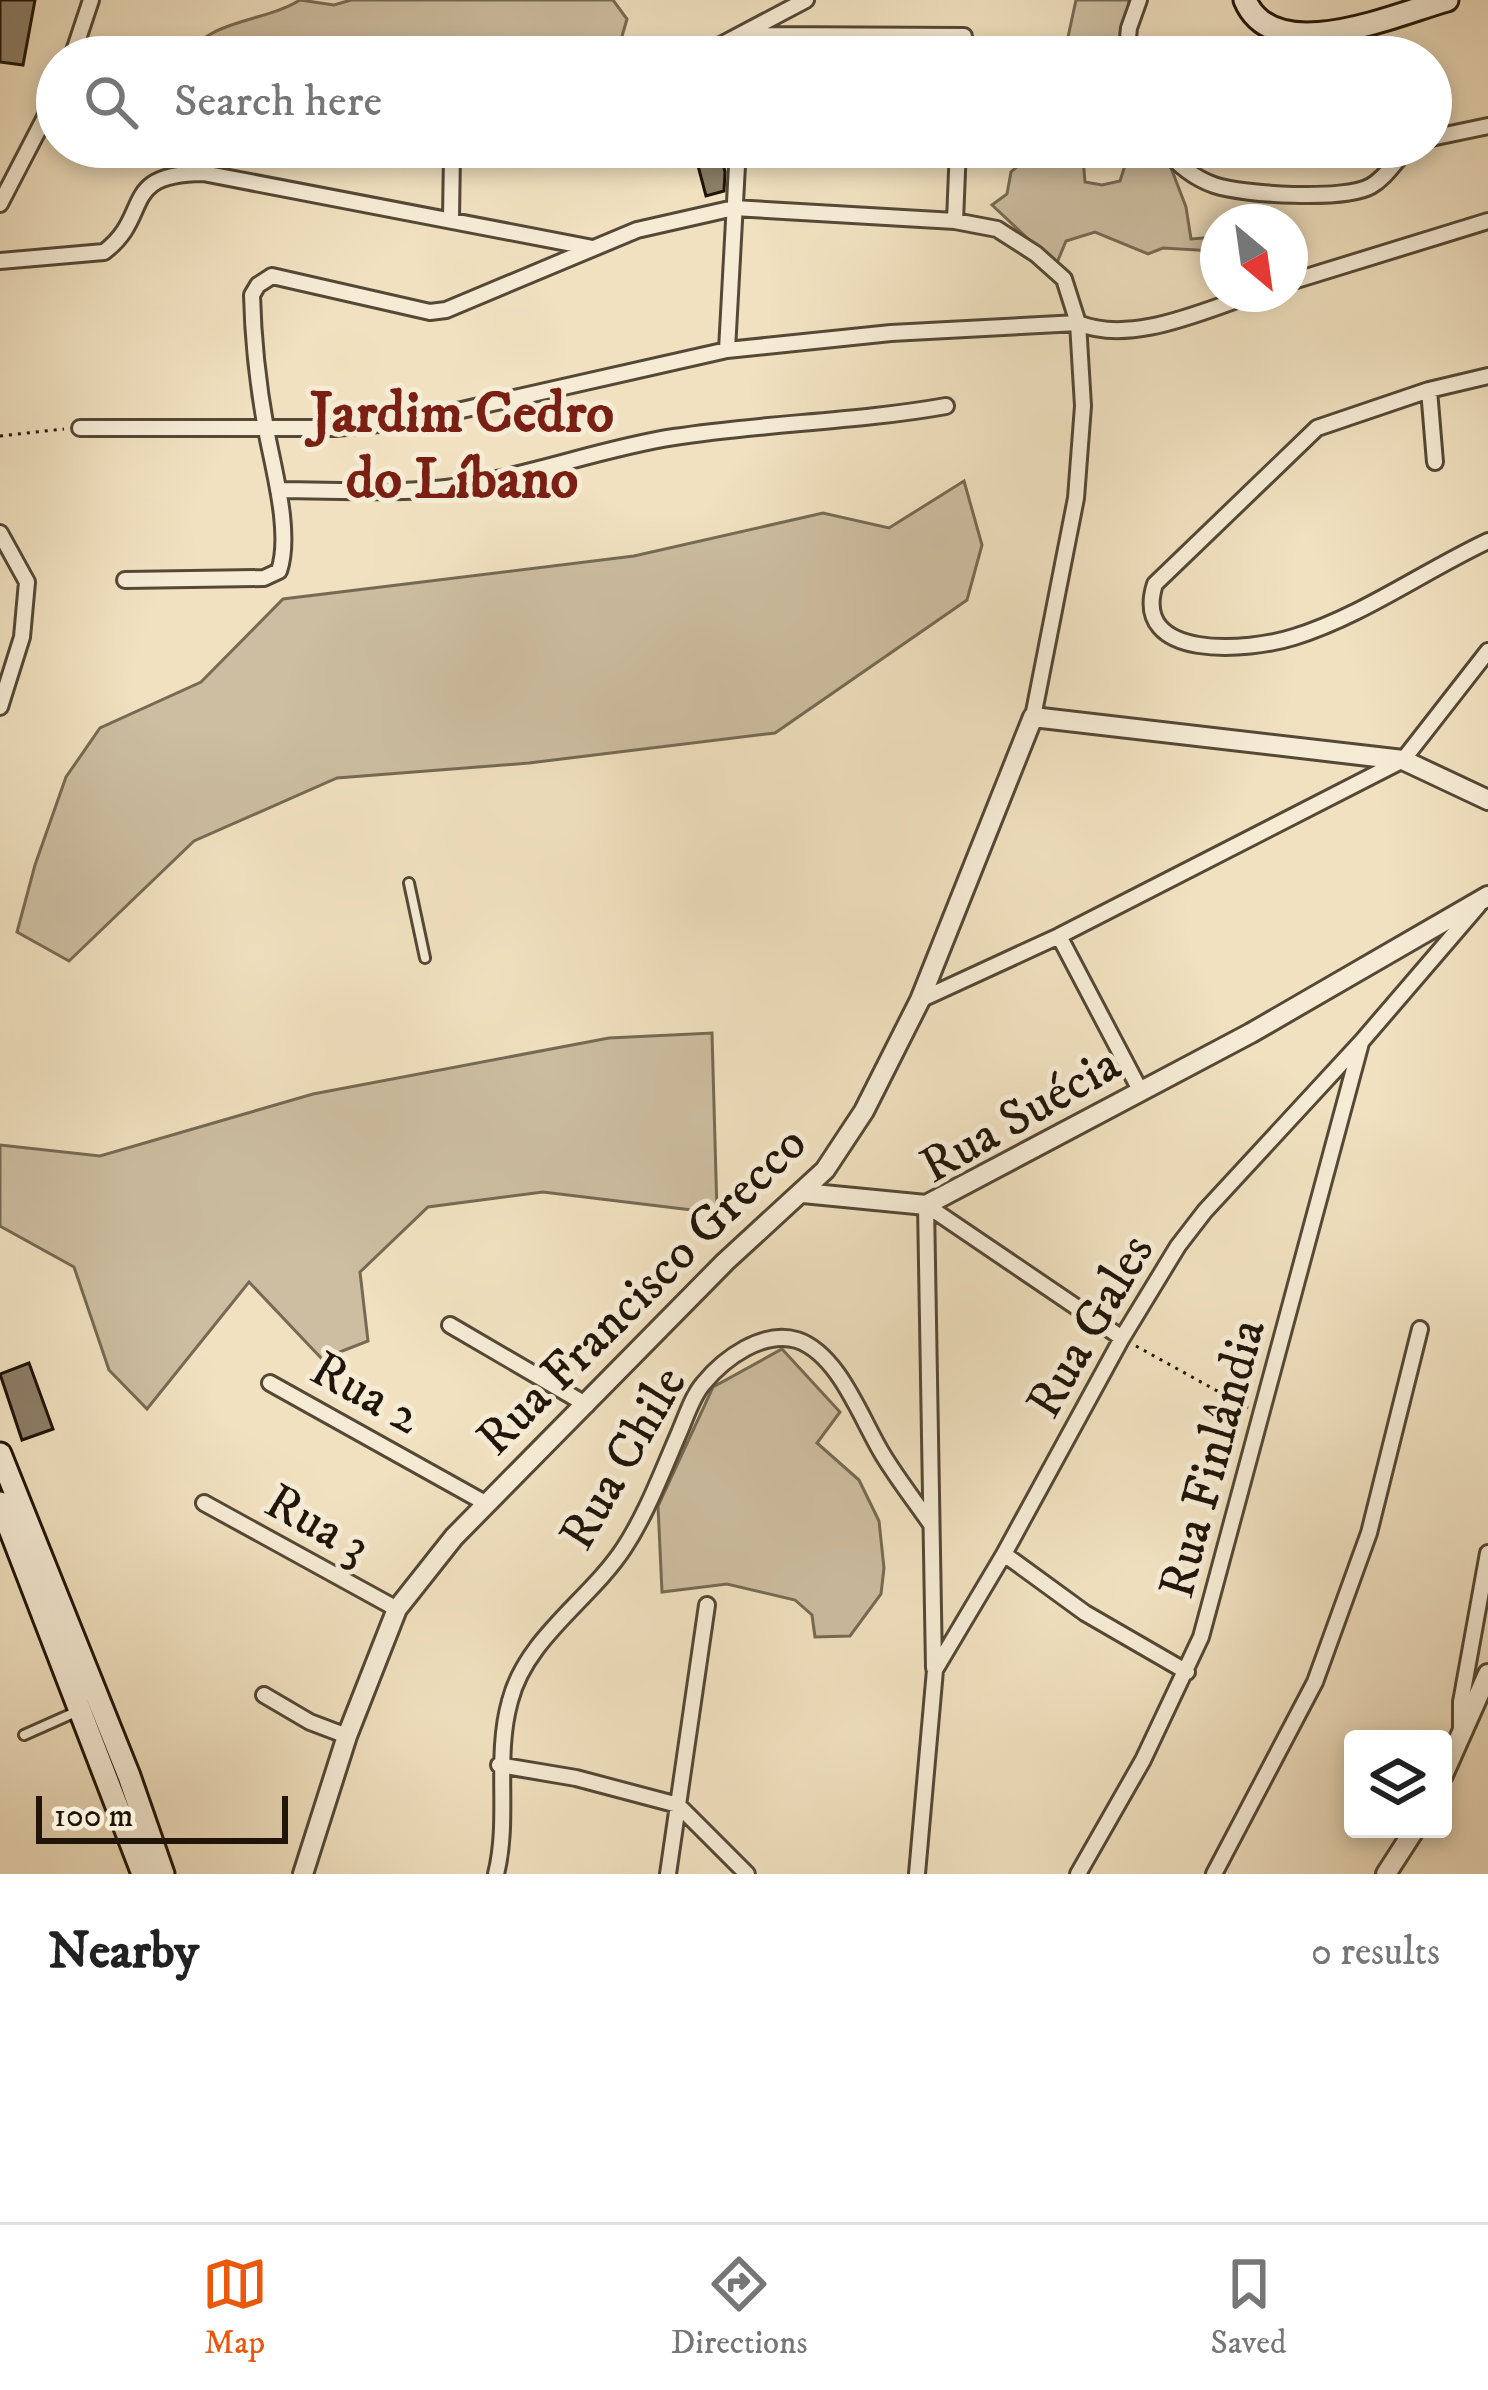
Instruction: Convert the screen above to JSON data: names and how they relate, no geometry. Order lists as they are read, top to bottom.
{
  "streets": {
    "street": [
      "Rua Suécia",
      "Rua Francisco Grecco",
      "Rua Gales",
      "Rua 2",
      "Rua Chile",
      "Rua Finlândia",
      "Rua 3"
    ]
  },
  "crossings": [
    ["Rua Suécia", "Rua Gales"],
    ["Rua Suécia", "Rua Chile"],
    ["Rua Francisco Grecco", "Rua 2"],
    ["Rua Francisco Grecco", "Rua 3"],
    ["Rua Gales", "Rua Finlândia"]
  ],
  "districts": ["Jardim Cedro do Líbano"],
  "scale_bar": "100 m",
  "north": "bottom right",
  "page": {
    "search": "Search here",
    "scale": "100 m",
    "heading": ["Nearby", "0 results"],
    "nav": ["Map", "Directions", "Saved"]
  }
}
